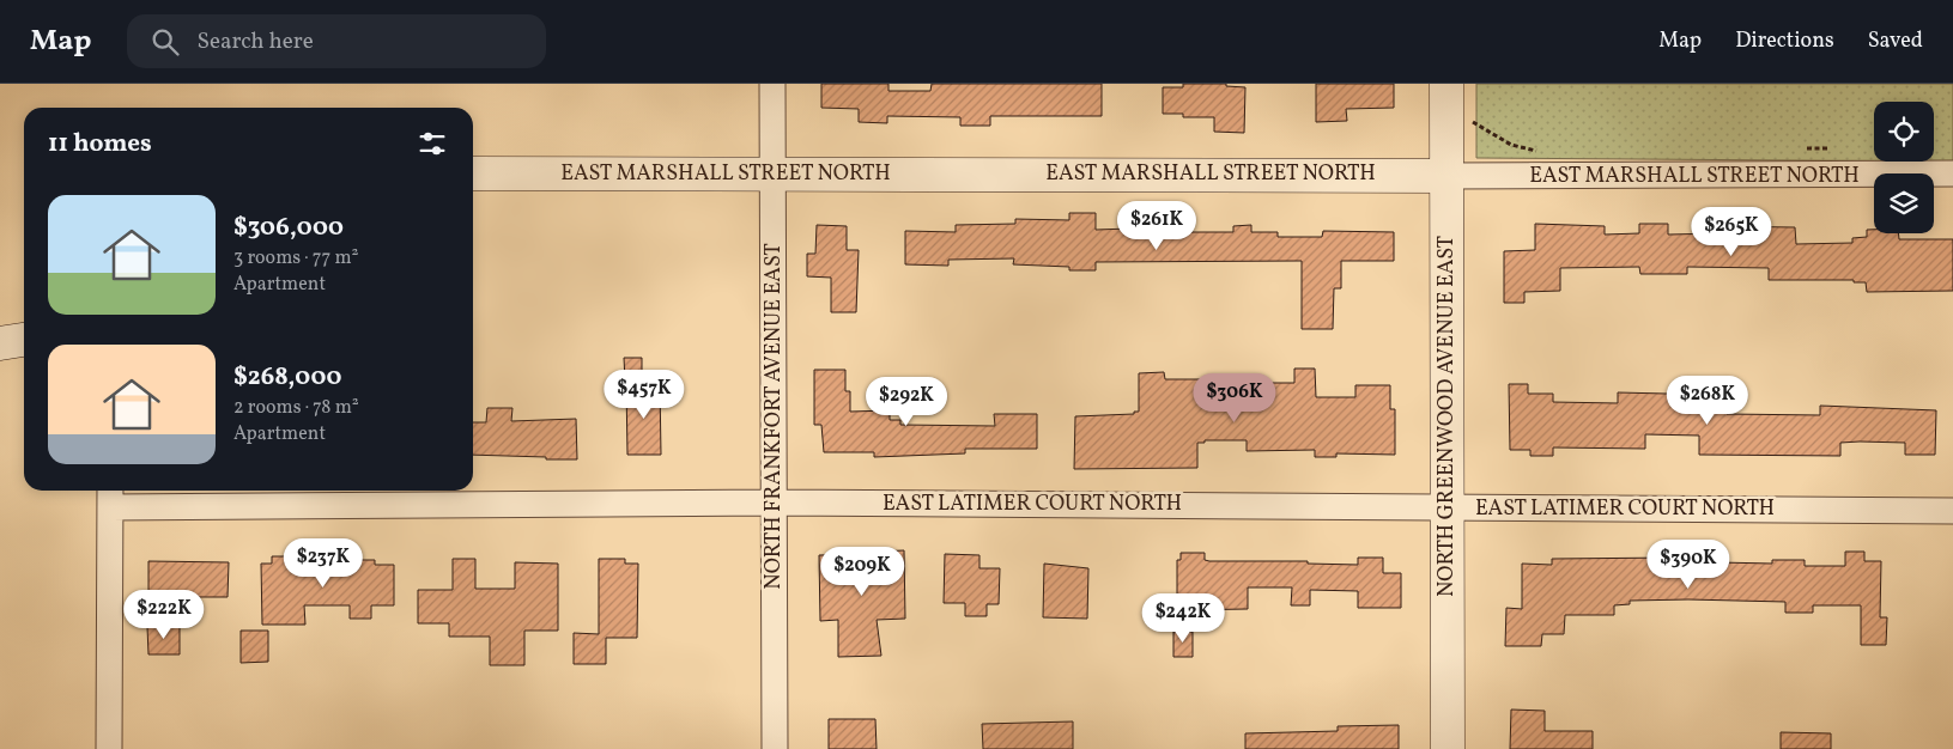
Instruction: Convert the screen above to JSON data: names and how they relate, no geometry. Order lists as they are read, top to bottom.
{
  "streets": {
    "street": [
      "EAST MARSHALL STREET NORTH",
      "NORTH FRANKFORT AVENUE EAST",
      "NORTH GREENWOOD AVENUE EAST",
      "EAST LATIMER COURT NORTH"
    ]
  },
  "crossings": [
    ["EAST MARSHALL STREET NORTH", "NORTH FRANKFORT AVENUE EAST"],
    ["EAST MARSHALL STREET NORTH", "NORTH GREENWOOD AVENUE EAST"],
    ["NORTH FRANKFORT AVENUE EAST", "EAST LATIMER COURT NORTH"],
    ["NORTH GREENWOOD AVENUE EAST", "EAST LATIMER COURT NORTH"]
  ],
  "page": {
    "header": "Map",
    "search": "Search here",
    "nav": ["Map", "Directions", "Saved"],
    "heading": "11 homes",
    "list": [
      {
        "name": "$306,000",
        "note": "3 rooms · 77 m² · Apartment"
      },
      {
        "name": "$268,000",
        "note": "2 rooms · 78 m² · Apartment"
      }
    ],
    "price": [
      "$261K",
      "$265K",
      "$457K",
      "$306K",
      "$268K",
      "$292K",
      "$237K",
      "$390K",
      "$209K",
      "$222K",
      "$242K"
    ]
  }
}
